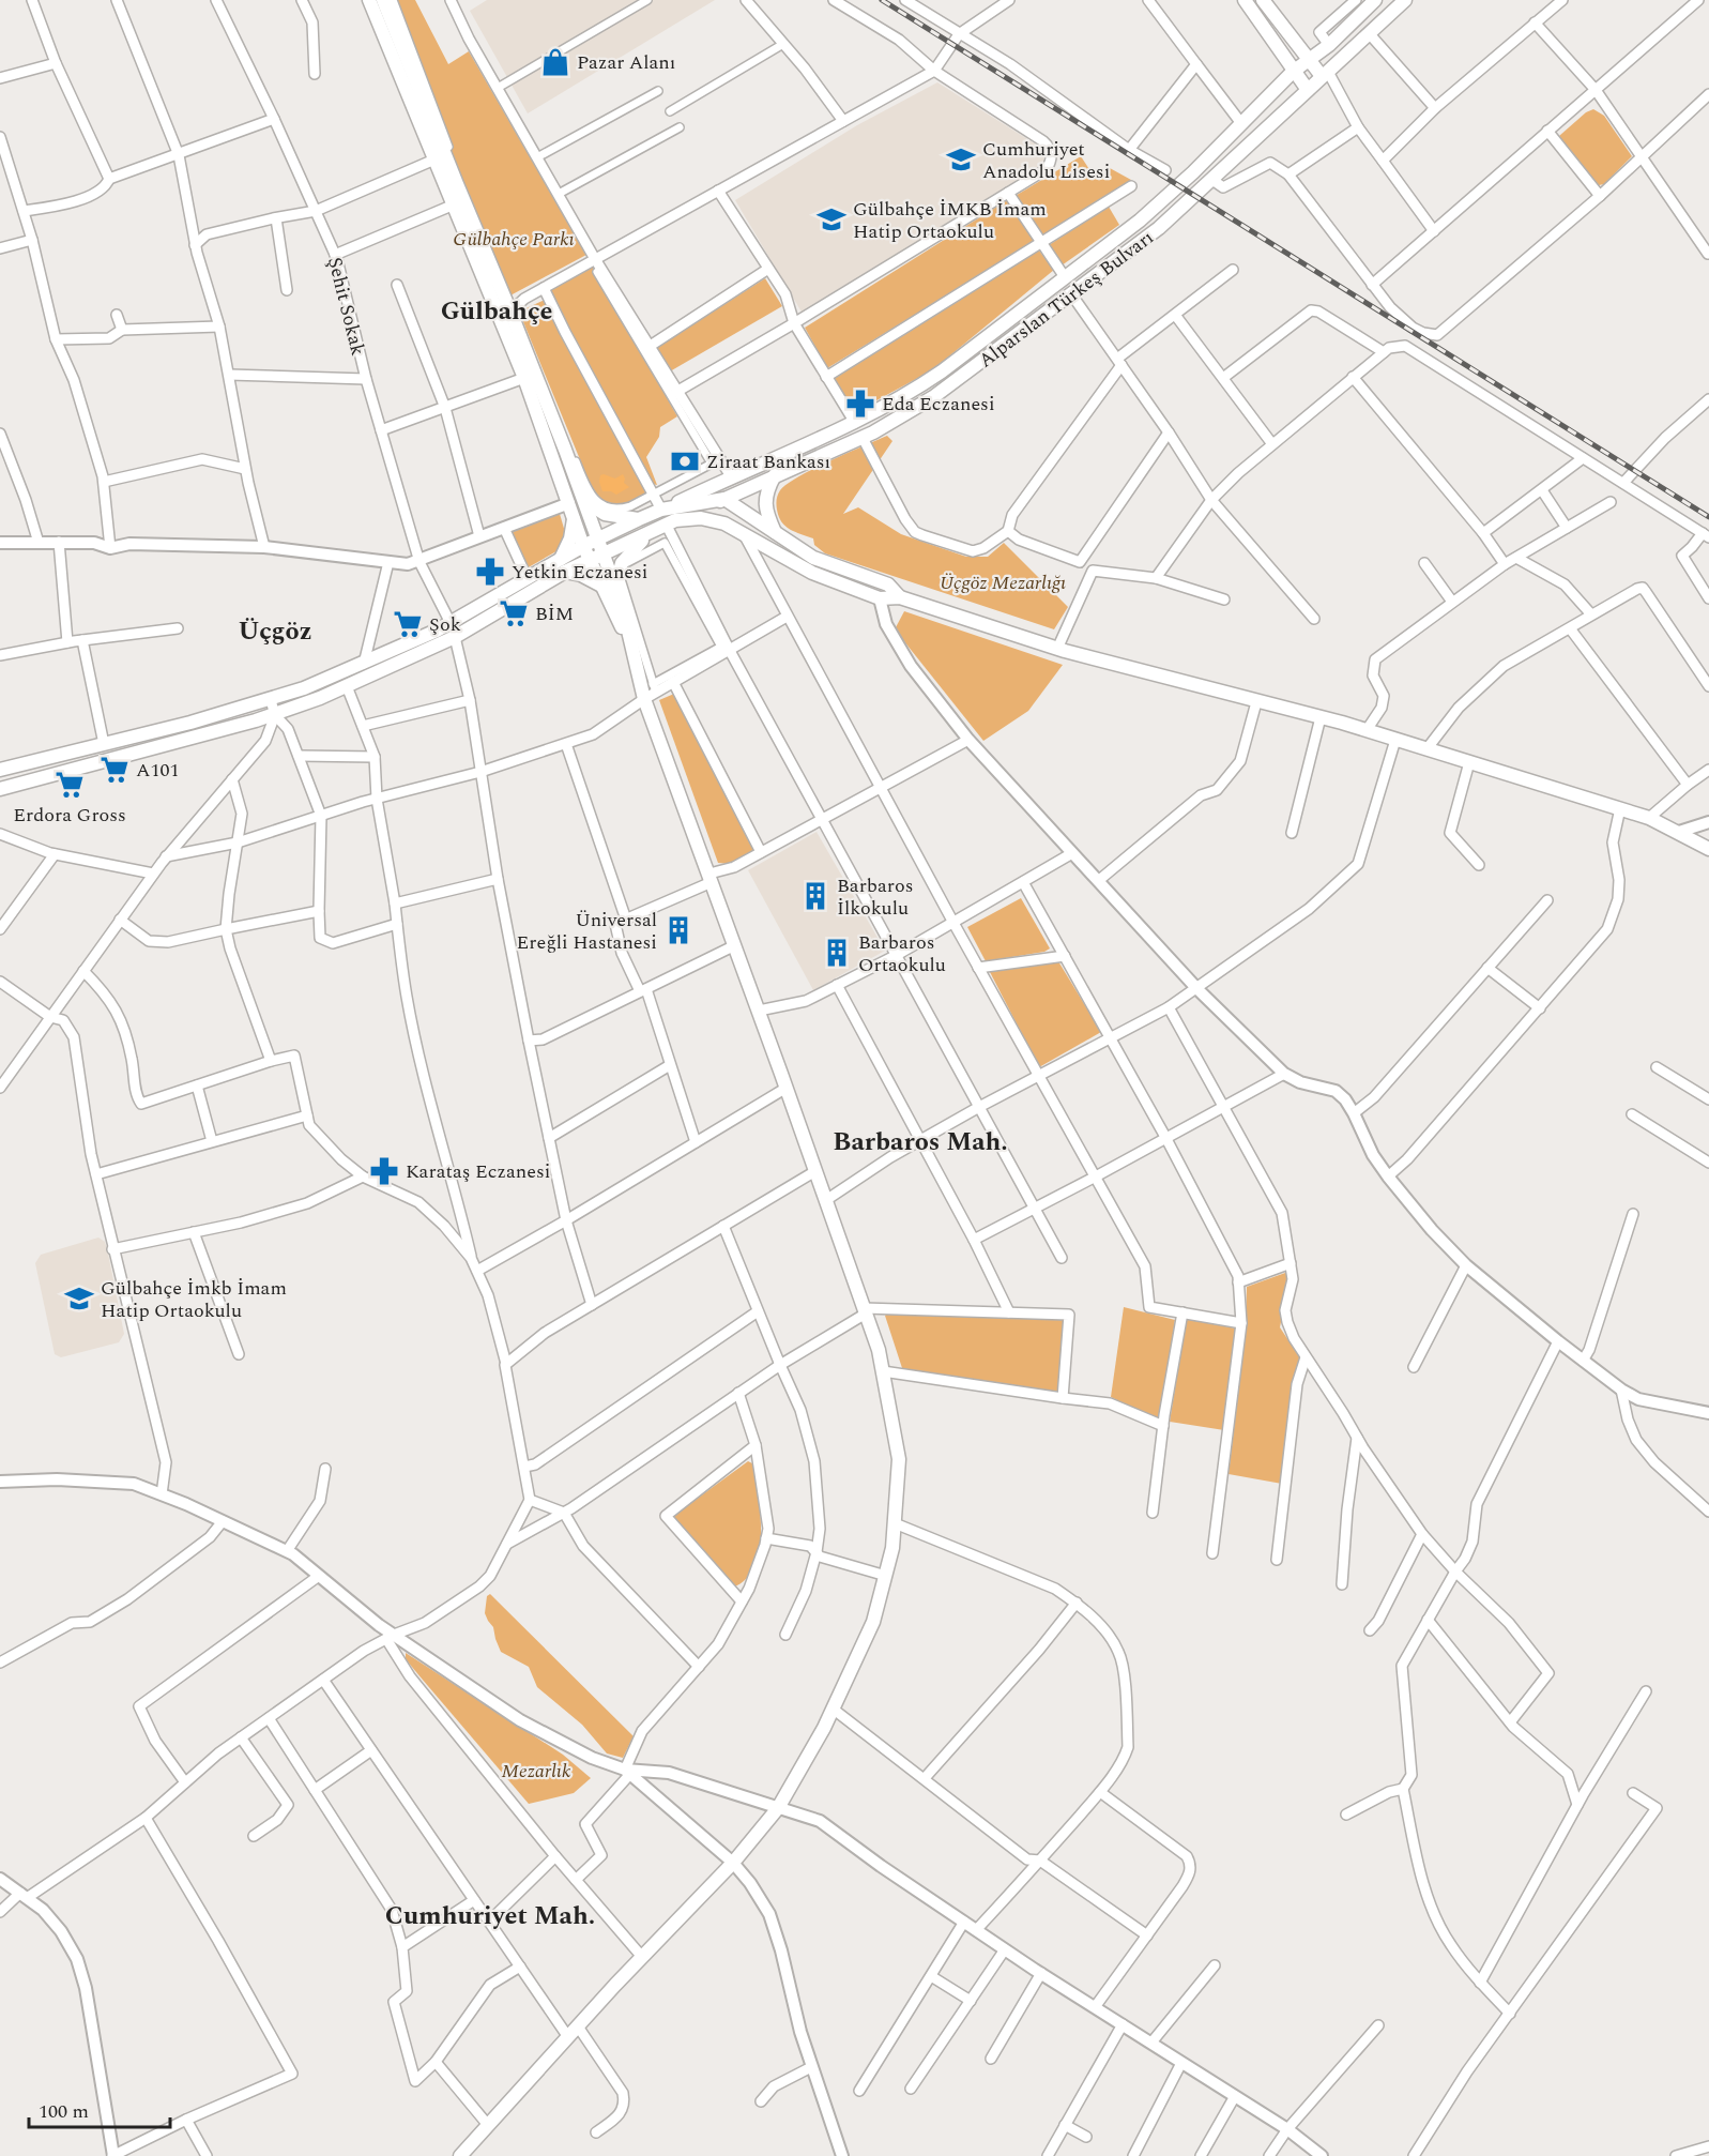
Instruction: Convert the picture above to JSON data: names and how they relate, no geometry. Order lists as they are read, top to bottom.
{
  "streets": {
    "main road": ["Alparslan Türkeş Bulvarı"],
    "street": ["Şehit Sokak"]
  },
  "districts": [
    "Gülbahçe",
    "Üçgöz",
    "Barbaros Mah.",
    "Cumhuriyet Mah."
  ],
  "parks": ["Gülbahçe Parkı", "Üçgöz Mezarlığı", "Mezarlık"],
  "places": {
    "shop": ["Pazar Alanı"],
    "school or university": ["Cumhuriyet Anadolu Lisesi", "Gülbahçe İMKB İmam Hatip Ortaokulu", "Gülbahçe İmkb İmam Hatip Ortaokulu"],
    "pharmacy": ["Eda Eczanesi", "Yetkin Eczanesi", "Karataş Eczanesi"],
    "bank": ["Ziraat Bankası"],
    "supermarket": [
      "BİM",
      "Şok",
      "A101",
      "Erdora Gross"
    ],
    "building": ["Barbaros İlkokulu", "Üniversal Ereğli Hastanesi", "Barbaros Ortaokulu"]
  },
  "scale_bar": "100 m"
}
